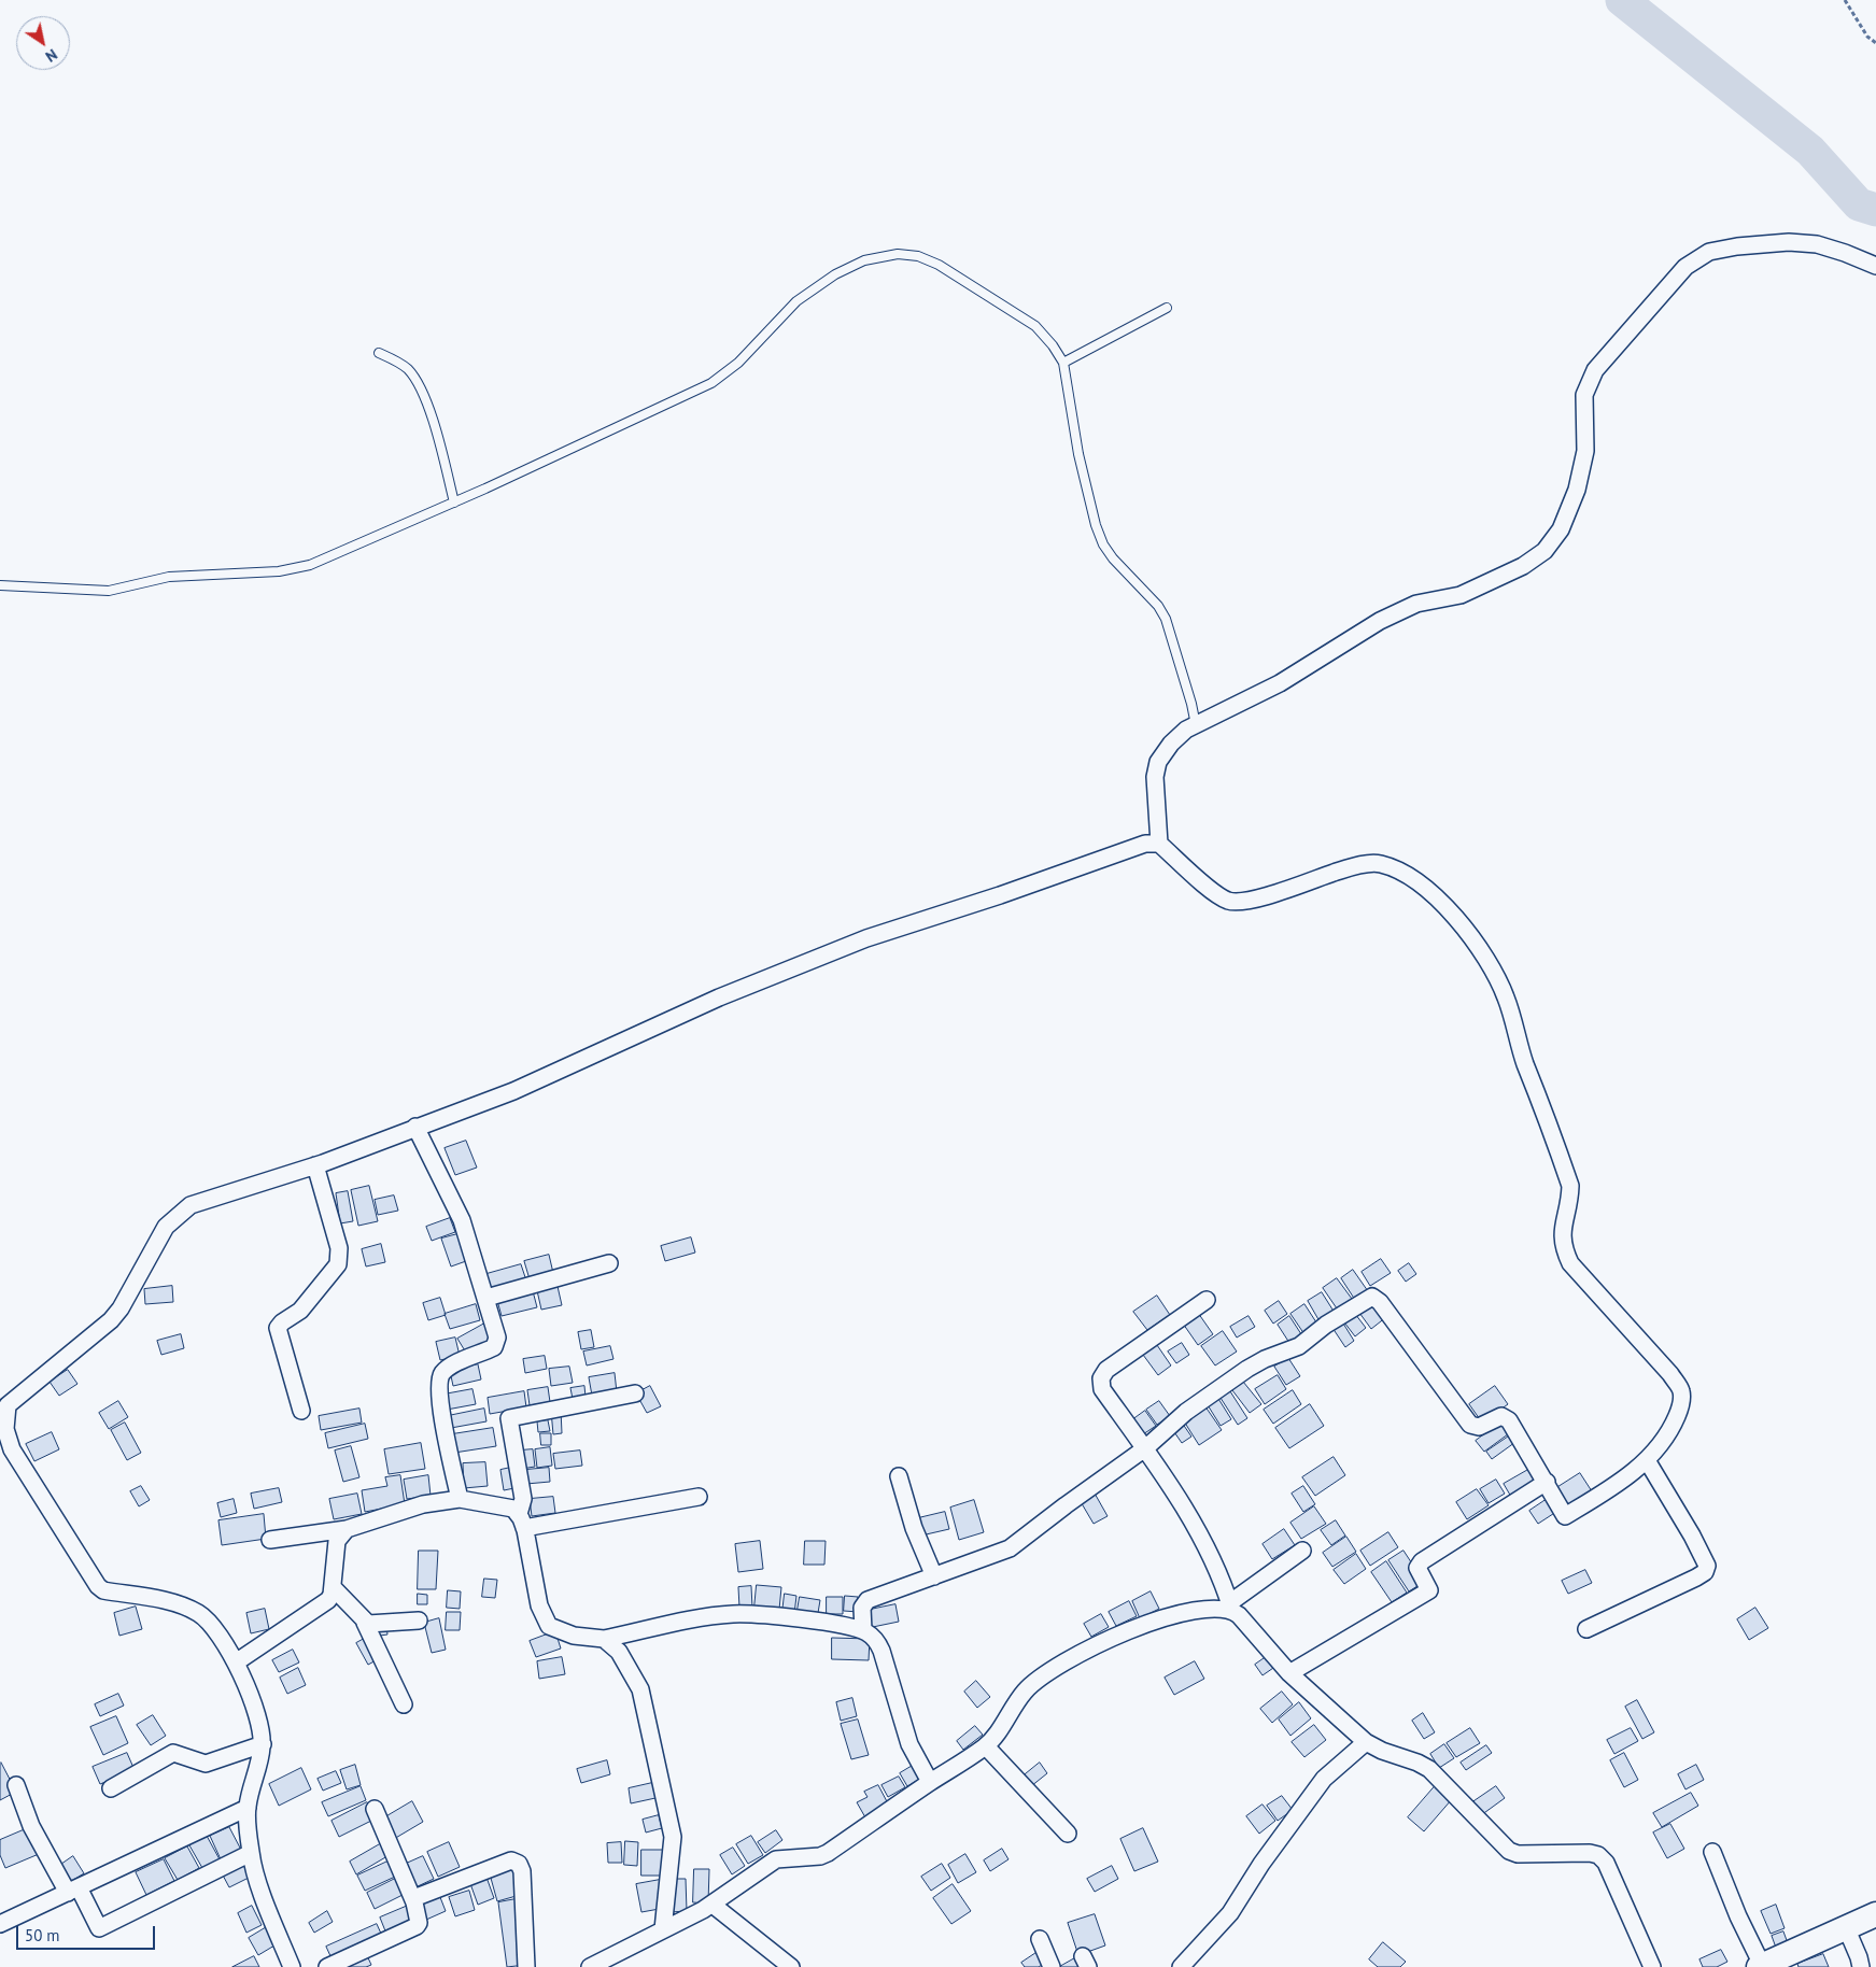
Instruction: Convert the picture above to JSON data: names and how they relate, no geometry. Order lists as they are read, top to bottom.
{
  "scale_bar": "50 m",
  "north": "bottom right"
}
